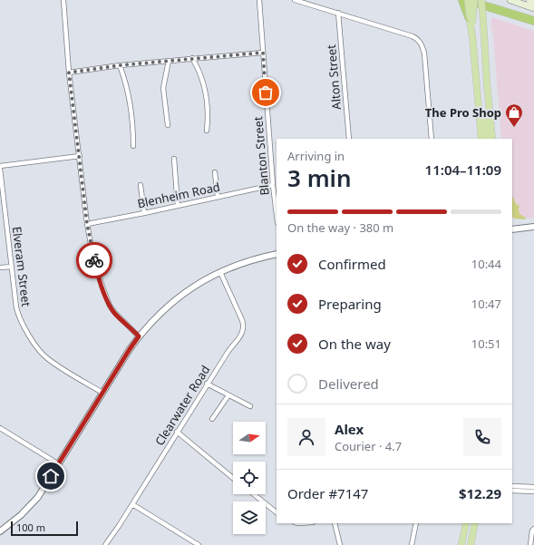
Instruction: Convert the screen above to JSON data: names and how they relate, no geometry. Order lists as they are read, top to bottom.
{
  "streets": {
    "street": [
      "Alton Street",
      "Blanton Street",
      "Blenheim Road",
      "Elveram Street",
      "Clearwater Road"
    ]
  },
  "crossings": [
    ["Blanton Street", "Blenheim Road"]
  ],
  "places": {
    "shop": ["The Pro Shop"]
  },
  "scale_bar": "100 m",
  "north": "right",
  "page": {
    "heading": ["3 min", "Arriving in", "11:04–11:09"],
    "panel": [
      "Alex",
      "Courier · 4.7",
      "Order #7147",
      "$12.29"
    ],
    "bar": "On the way · 380 m",
    "list": [
      ["Confirmed", "10:44"],
      ["Preparing", "10:47"],
      ["On the way", "10:51"],
      "Delivered"
    ],
    "scale": "100 m"
  }
}
